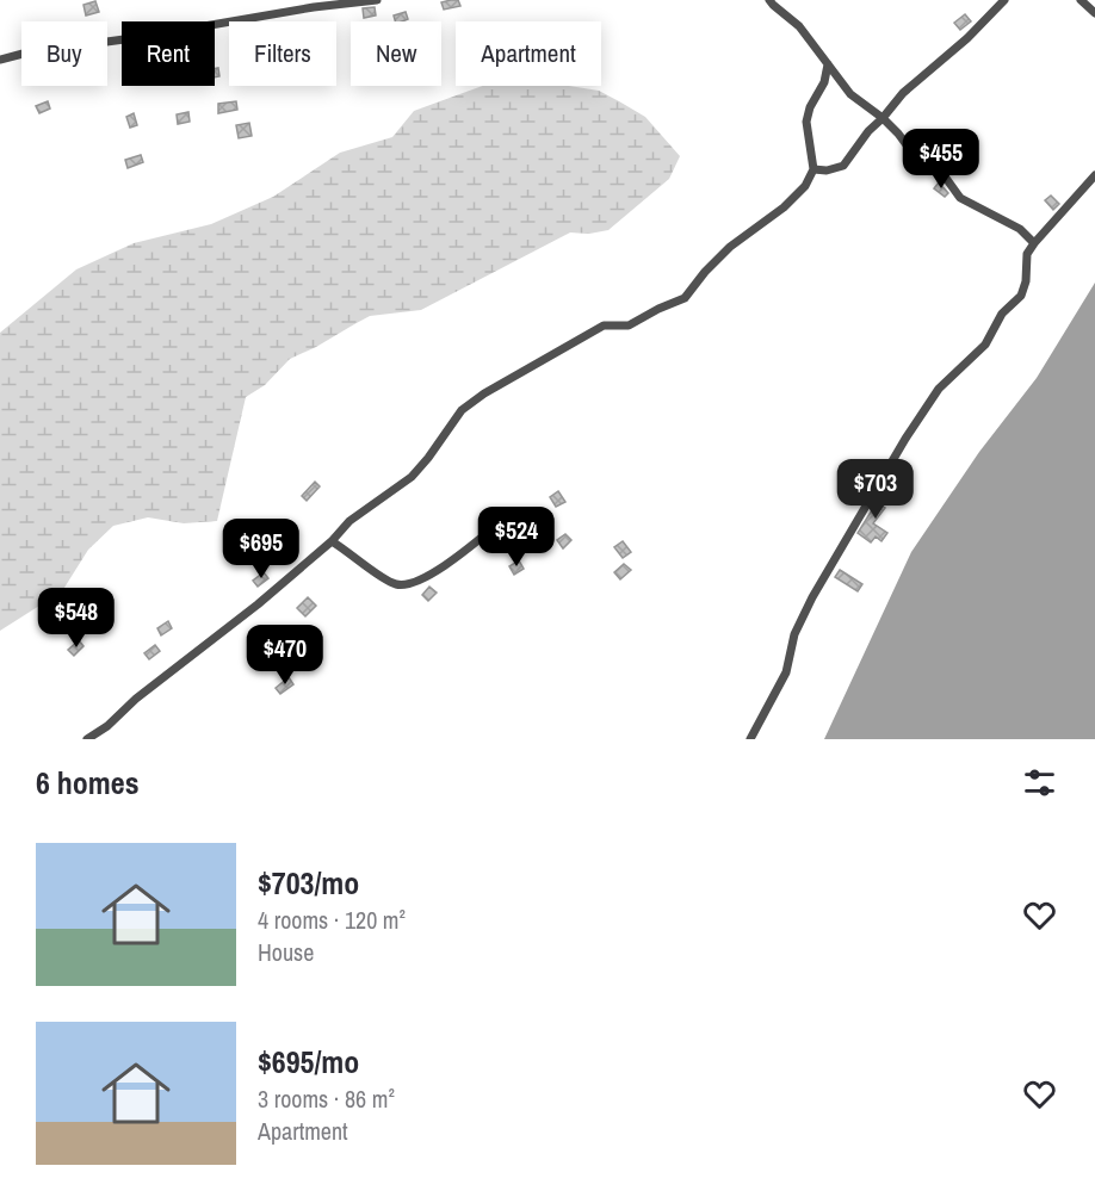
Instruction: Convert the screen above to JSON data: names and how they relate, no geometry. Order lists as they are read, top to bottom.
{
  "page": {
    "chip": [
      "Buy",
      "Rent",
      "Filters",
      "New",
      "Apartment"
    ],
    "price": [
      "$455",
      "$703",
      "$524",
      "$695",
      "$548",
      "$470"
    ],
    "heading": "6 homes",
    "list": [
      {
        "name": "$703/mo",
        "note": "4 rooms · 120 m² · House"
      },
      {
        "name": "$695/mo",
        "note": "3 rooms · 86 m² · Apartment"
      }
    ]
  }
}
